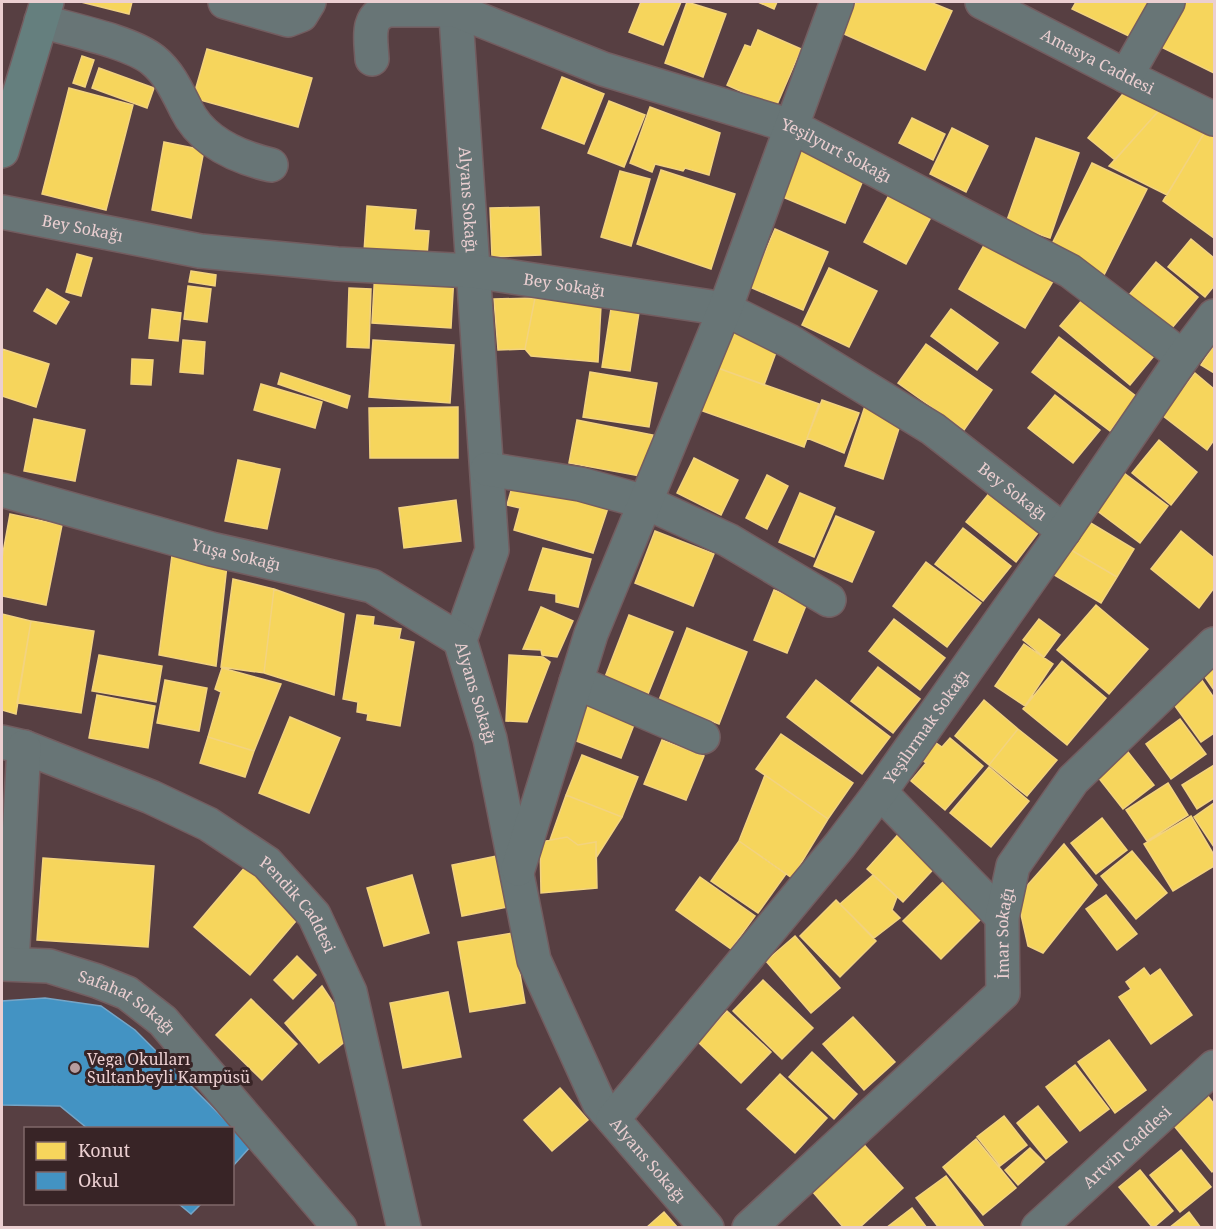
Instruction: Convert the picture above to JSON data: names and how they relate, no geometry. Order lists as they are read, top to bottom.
{
  "streets": {
    "street": [
      "Amasya Caddesi",
      "Yeşilyurt Sokağı",
      "Alyans Sokağı",
      "Bey Sokağı",
      "Yuşa Sokağı",
      "Yeşilırmak Sokağı",
      "Pendik Caddesi",
      "İmar Sokağı",
      "Safahat Sokağı",
      "Artvin Caddesi"
    ]
  },
  "crossings": [
    ["Yeşilyurt Sokağı", "Alyans Sokağı"],
    ["Yeşilyurt Sokağı", "Yeşilırmak Sokağı"],
    ["Alyans Sokağı", "Bey Sokağı"],
    ["Alyans Sokağı", "Yuşa Sokağı"],
    ["Alyans Sokağı", "Yeşilırmak Sokağı"],
    ["Bey Sokağı", "Yeşilırmak Sokağı"]
  ],
  "places": ["Vega Okulları Sultanbeyli Kampüsü"],
  "legend": ["Konut", "Okul"]
}
